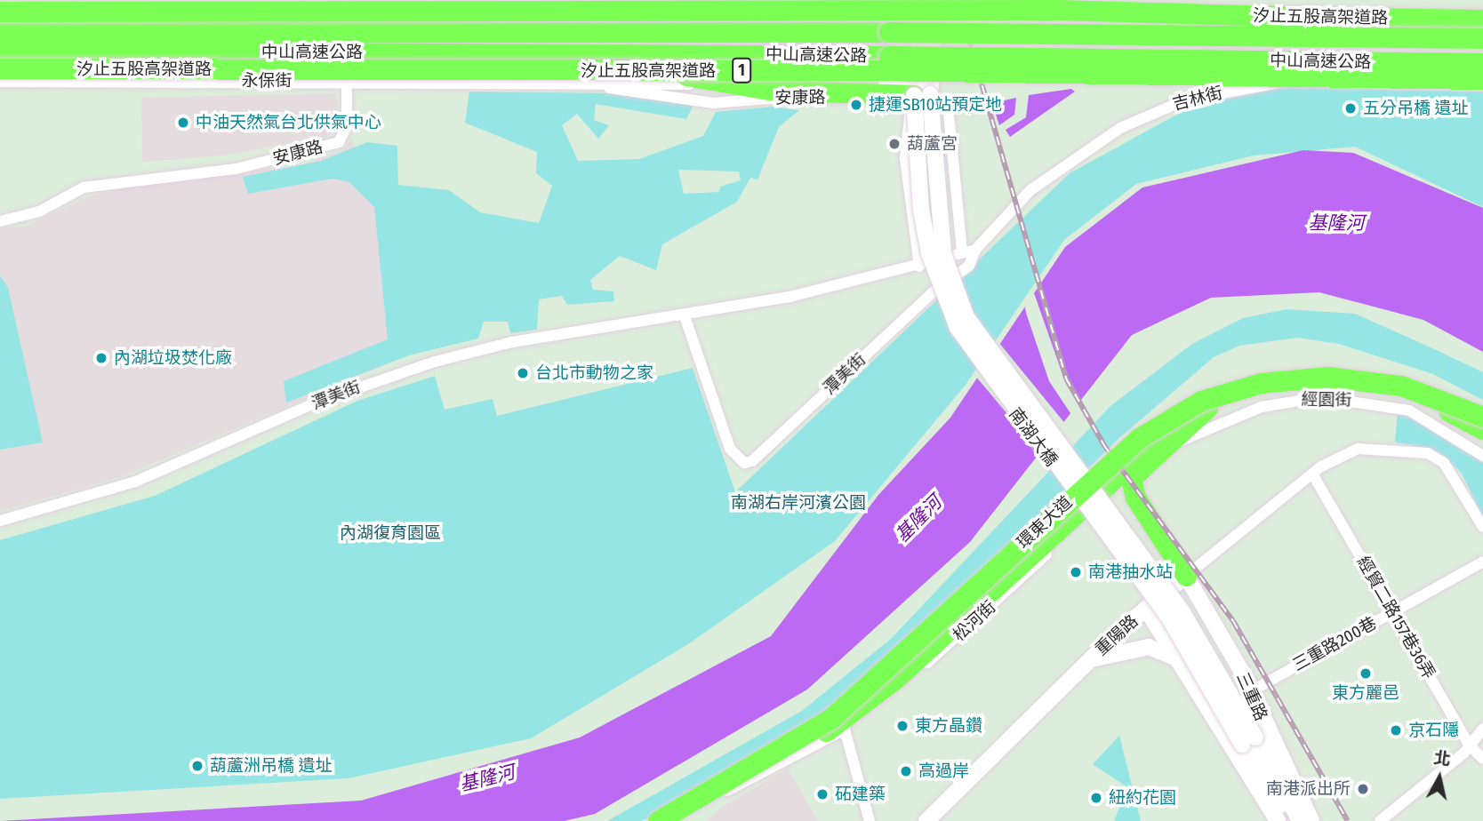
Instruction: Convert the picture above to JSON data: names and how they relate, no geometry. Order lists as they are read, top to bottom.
{
  "streets": {
    "highway": [
      "汐止五股高架道路",
      "中山高速公路",
      "1",
      "環東大道"
    ],
    "main road": ["南湖大橋", "重陽路", "三重路"],
    "street": [
      "永保街",
      "安康路",
      "吉林街",
      "潭美街",
      "經園街",
      "經貿二路157巷36弄",
      "松河街",
      "三重路200巷"
    ]
  },
  "crossings": [
    ["汐止五股高架道路", "永保街"],
    ["永保街", "安康路"],
    ["吉林街", "潭美街"],
    ["經貿二路157巷36弄", "重陽路"],
    ["經貿二路157巷36弄", "三重路200巷"],
    ["重陽路", "三重路"],
    ["三重路200巷", "三重路"]
  ],
  "water": ["基隆河"],
  "parks": ["南湖右岸河濱公園", "內湖復育園區"],
  "places": [
    "捷運SB10站預定地",
    "五分吊橋 遺址",
    "中油天然氣台北供氣中心",
    "葫蘆宮",
    "內湖垃圾焚化廠",
    "台北市動物之家",
    "南港抽水站",
    "東方麗邑",
    "東方晶鑽",
    "京石隱",
    "葫蘆洲吊橋 遺址",
    "高過岸",
    "南港派出所",
    "砳建築",
    "紐約花園"
  ],
  "north": "top"
}
